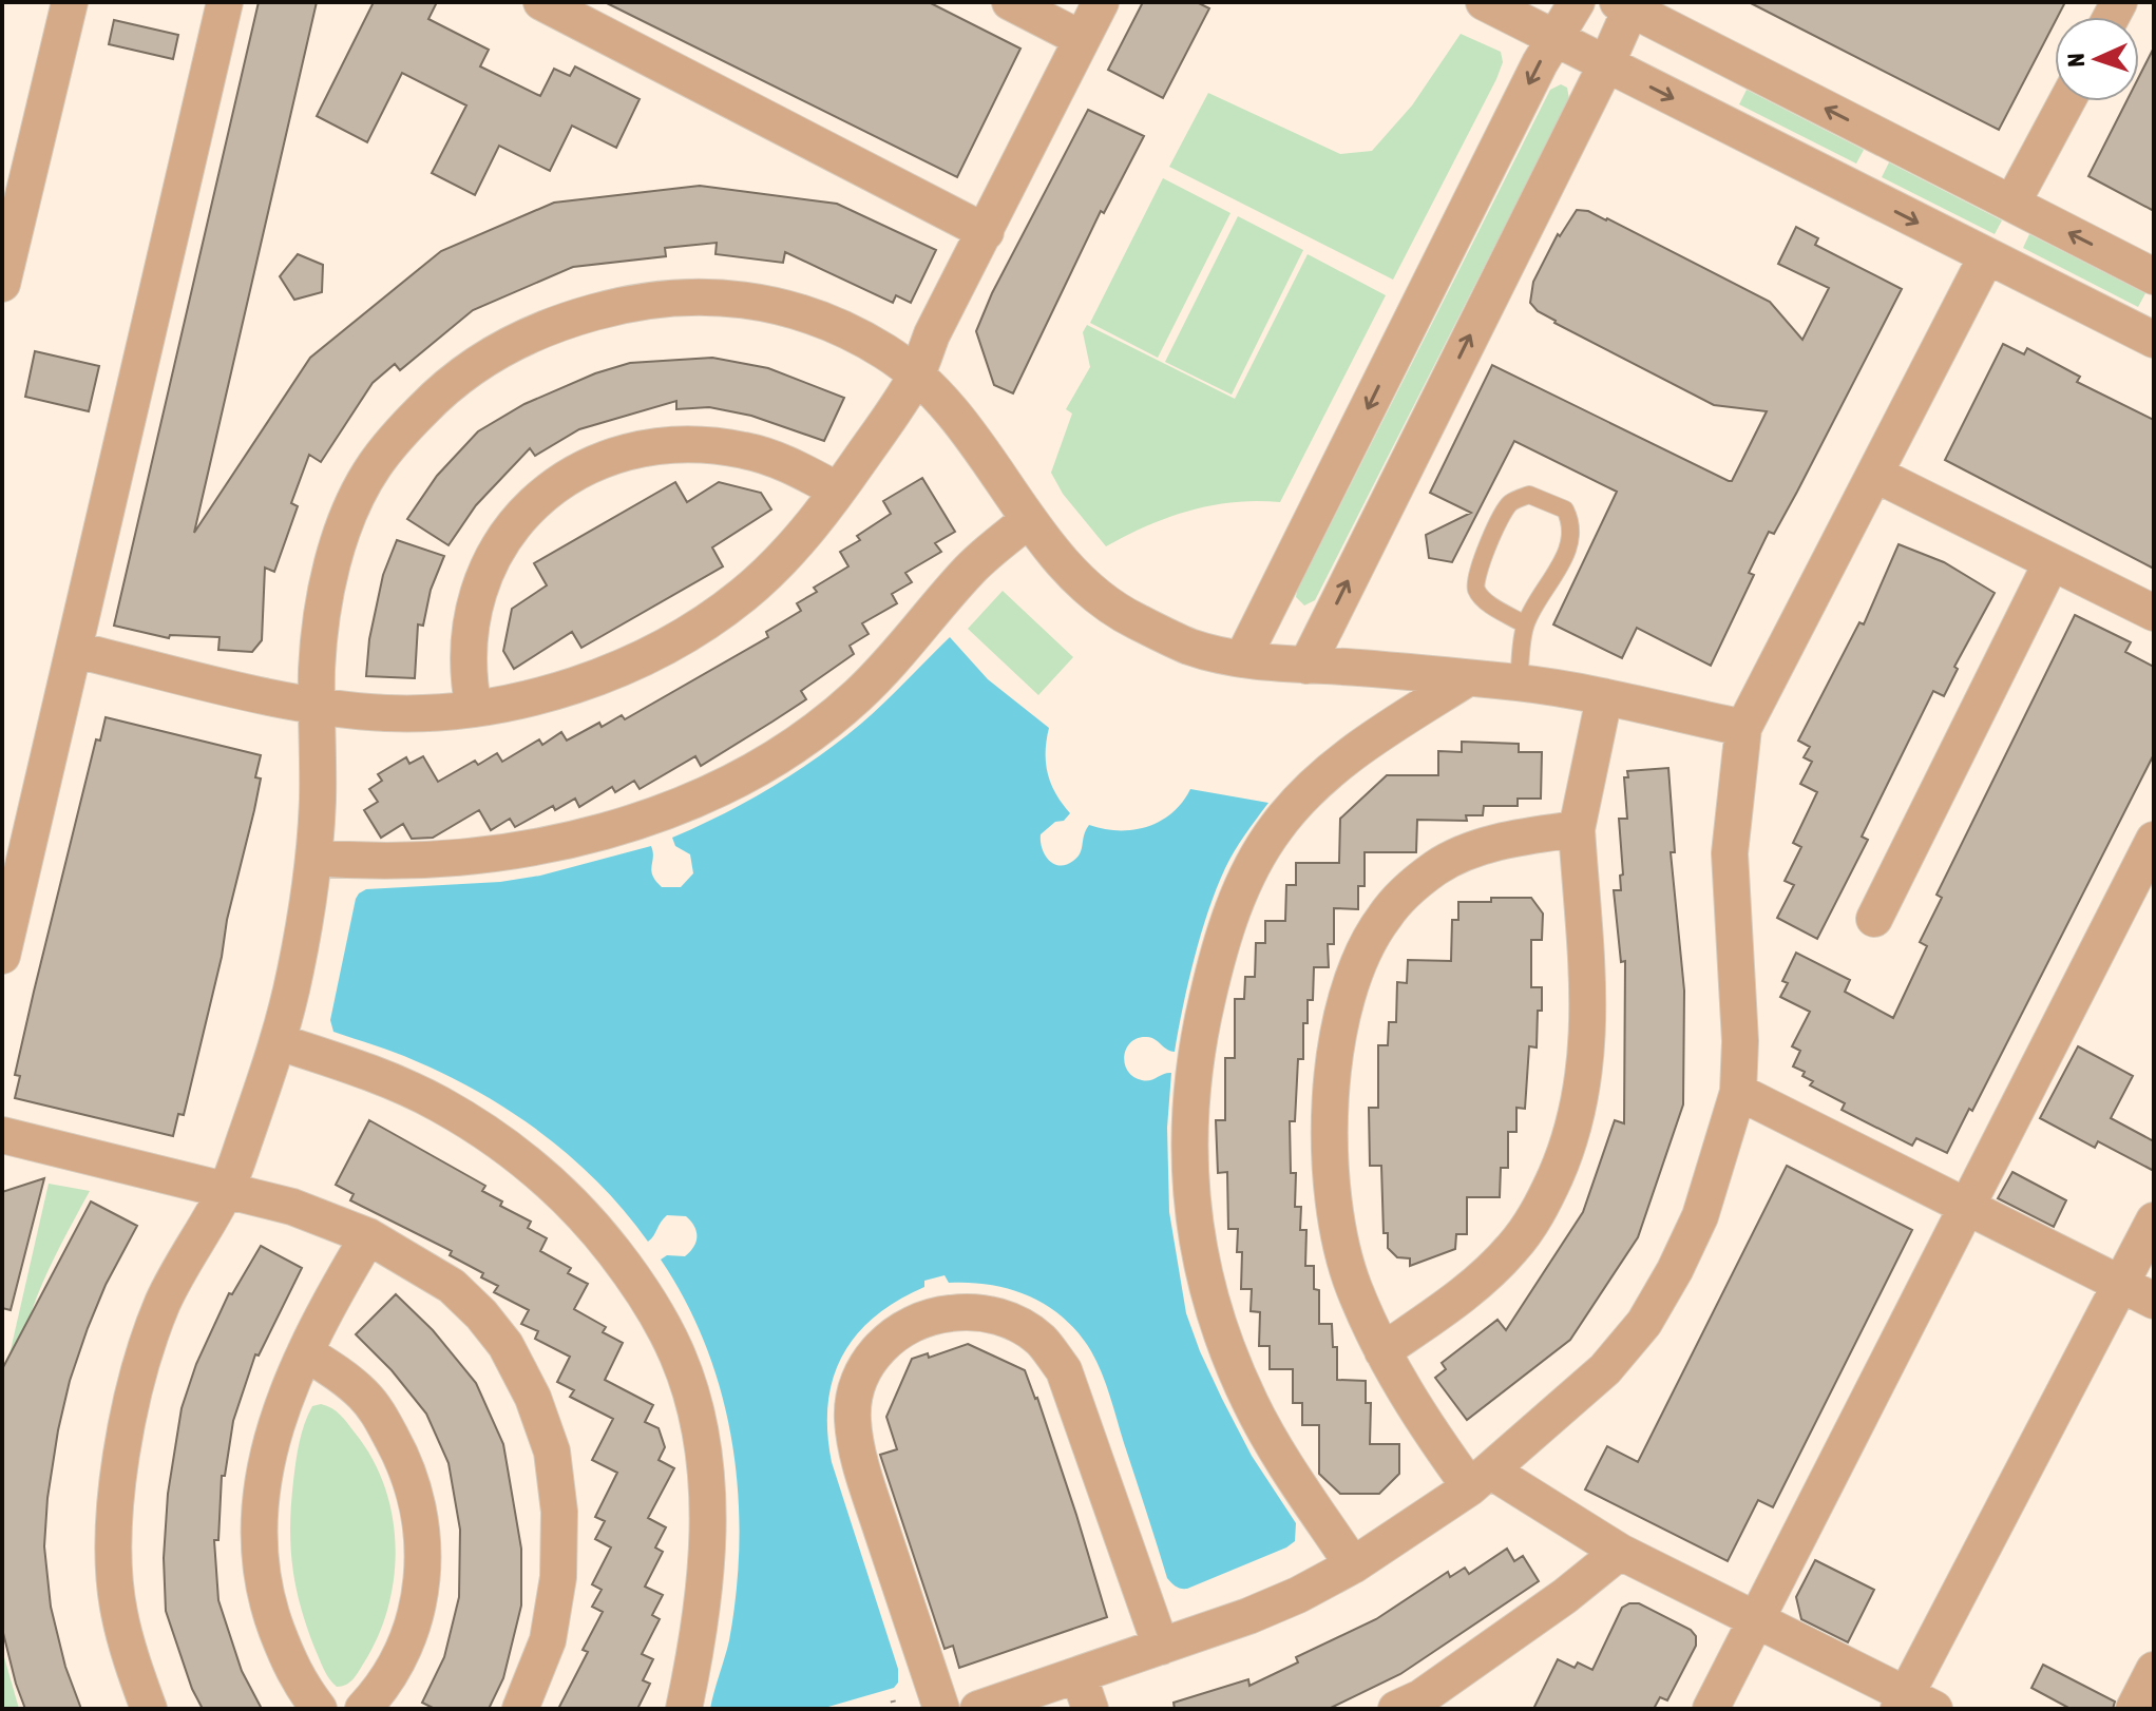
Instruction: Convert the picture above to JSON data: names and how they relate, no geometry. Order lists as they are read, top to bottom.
{
  "north": "left"
}
